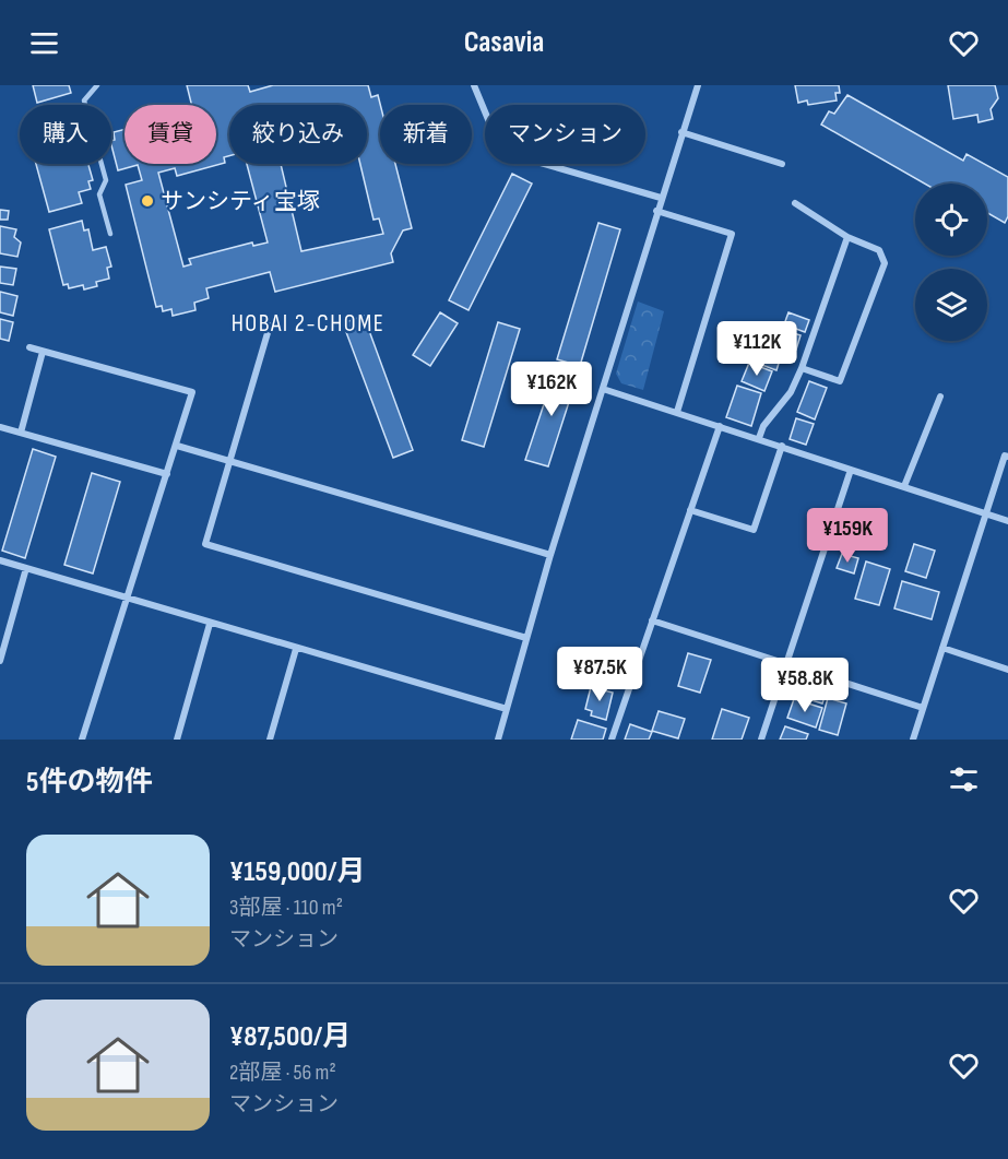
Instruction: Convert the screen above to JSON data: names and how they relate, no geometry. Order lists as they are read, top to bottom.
{
  "districts": ["HOBAI 2-CHOME"],
  "places": ["サンシティ宝塚"],
  "page": {
    "header": "Casavia",
    "chip": [
      "購入",
      "賃貸",
      "絞り込み",
      "新着",
      "マンション"
    ],
    "price": [
      "¥112K",
      "¥162K",
      "¥159K",
      "¥87.5K",
      "¥58.8K"
    ],
    "heading": "5件の物件",
    "list": [
      {
        "name": "¥159,000/月",
        "note": "3部屋 · 110 m² · マンション"
      },
      {
        "name": "¥87,500/月",
        "note": "2部屋 · 56 m² · マンション"
      }
    ]
  }
}
